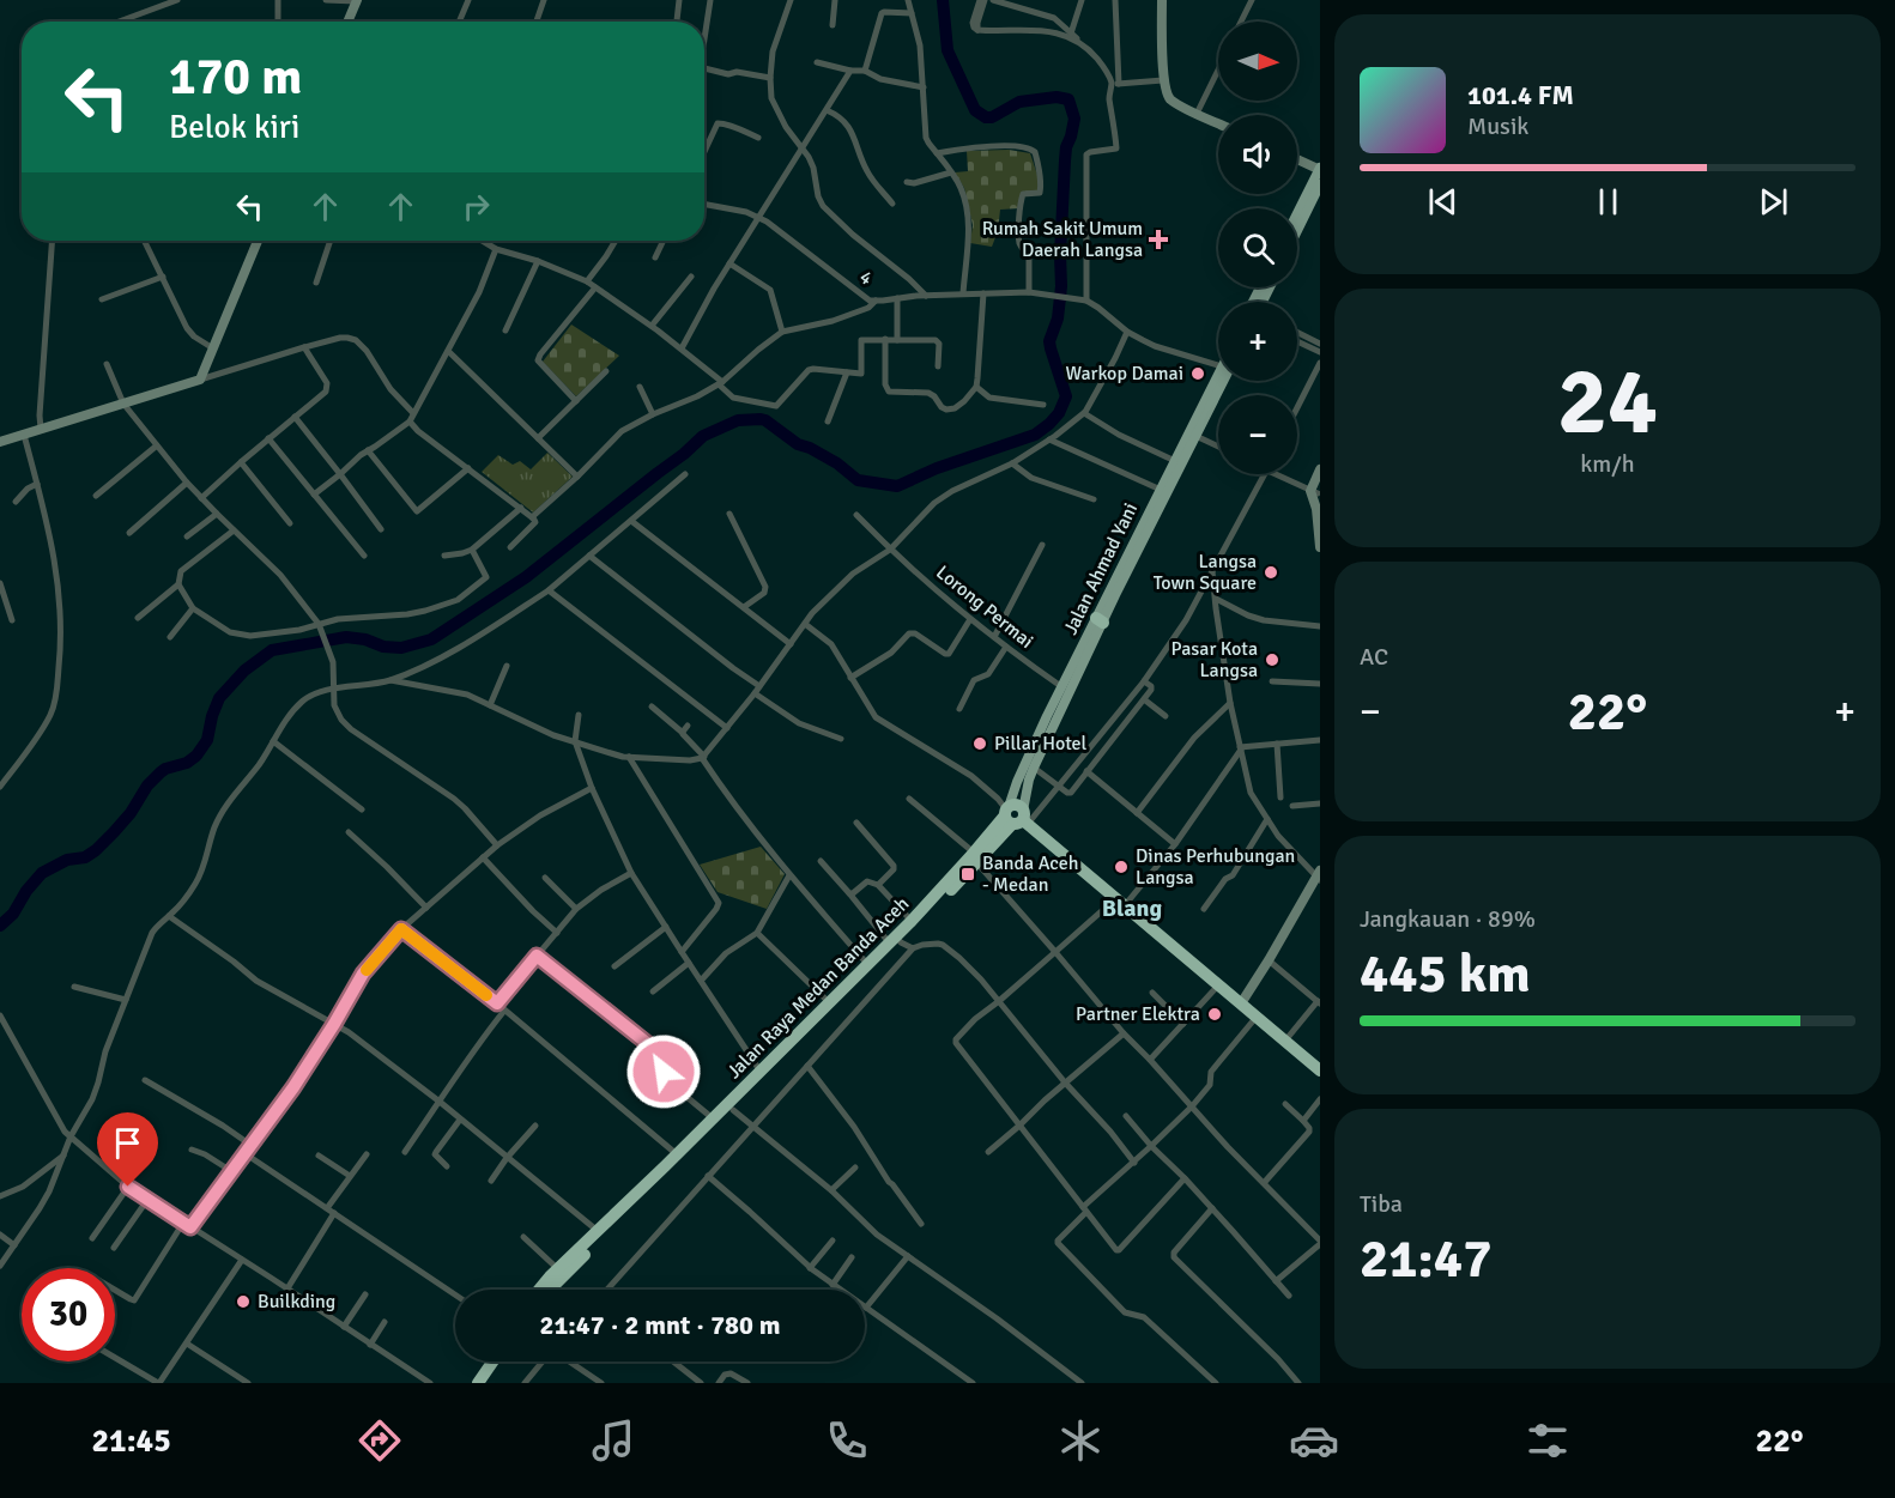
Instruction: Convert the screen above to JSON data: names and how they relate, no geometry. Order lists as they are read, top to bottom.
{
  "streets": {
    "highway": ["Jalan Raya Medan Banda Aceh"],
    "main road": ["Jalan Ahmad Yani"],
    "street": ["4", "Lorong Permai"]
  },
  "crossings": [
    ["Jalan Ahmad Yani", "Lorong Permai"],
    ["Jalan Ahmad Yani", "Jalan Raya Medan Banda Aceh"]
  ],
  "districts": ["Blang"],
  "places": {
    "health": ["Rumah Sakit Umum Daerah Langsa"],
    "other": [
      "Warkop Damai",
      "Langsa Town Square",
      "Pasar Kota Langsa",
      "Pillar Hotel",
      "Dinas Perhubungan Langsa",
      "Partner Elektra",
      "Builkding"
    ],
    "transit": ["Banda Aceh - Medan"]
  },
  "north": "right",
  "page": {
    "map_buttons": ["+", "−"],
    "turn": ["170 m", "Belok kiri"],
    "song": ["101.4 FM", "Musik"],
    "tile": [
      ["24", "km/h"],
      "AC",
      ["Jangkauan · 89%", "445 km"],
      ["Tiba", "21:47"]
    ],
    "heat": ["−", "22°", "+"],
    "limit": "30",
    "trip": "21:47 · 2 mnt · 780 m",
    "tabs": ["21:45", "22°"]
  }
}
